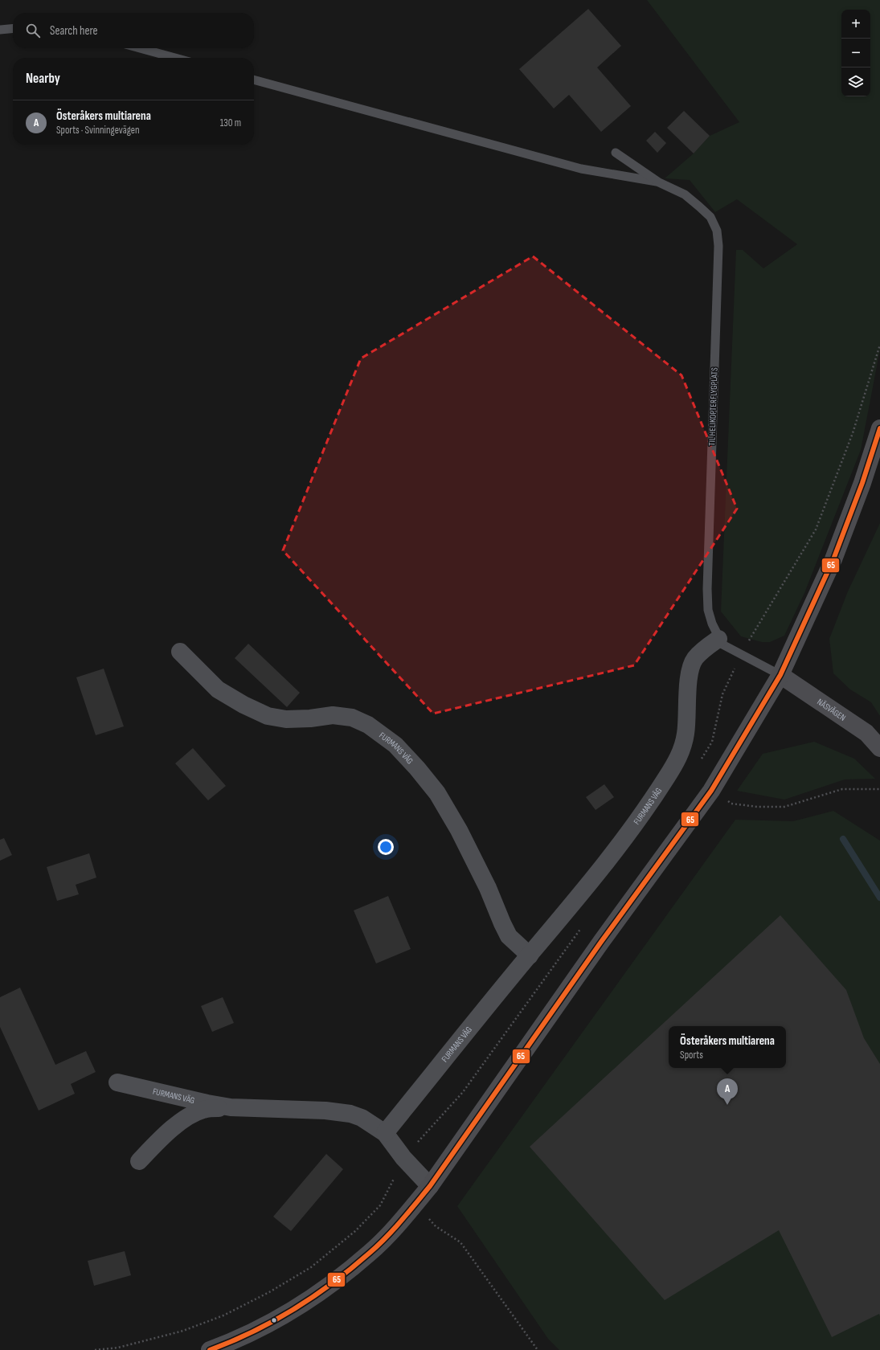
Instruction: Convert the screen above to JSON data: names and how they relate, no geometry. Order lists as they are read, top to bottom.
{
  "streets": {
    "main road": ["NÄSVÄGEN"],
    "street": ["FURMANS VÄG"],
    "lane": ["TIL HELIKOPTERFLYGPLATS"]
  },
  "crossings": [
    ["TIL HELIKOPTERFLYGPLATS", "NÄSVÄGEN"],
    ["TIL HELIKOPTERFLYGPLATS", "FURMANS VÄG"]
  ],
  "lines": ["transit line 65"],
  "page": {
    "map_buttons": ["+", "−"],
    "search": "Search here",
    "heading": "Nearby",
    "list": [
      {
        "mark": "A",
        "name": "Österåkers multiarena",
        "note": "Sports · Svinningevägen",
        "value": "130 m"
      }
    ],
    "popup": ["Österåkers multiarena", "Sports"],
    "pins": "A"
  }
}
